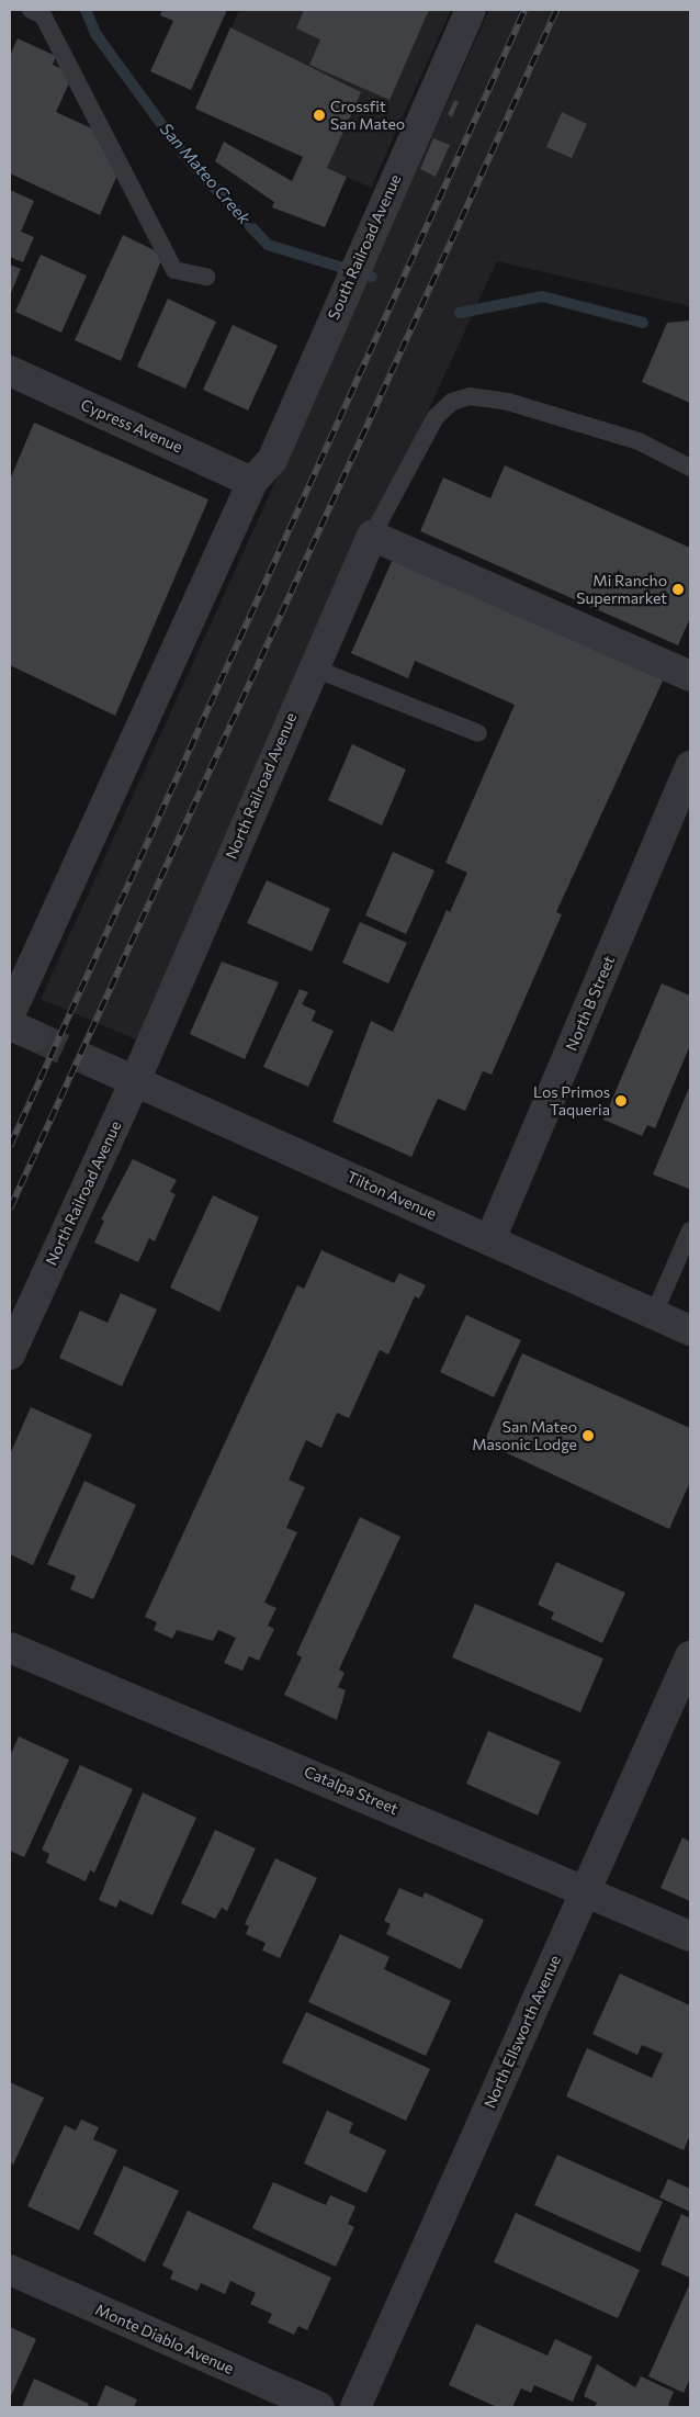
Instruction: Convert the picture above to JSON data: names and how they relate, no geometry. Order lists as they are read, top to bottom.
{
  "streets": {
    "street": [
      "South Railroad Avenue",
      "Cypress Avenue",
      "North Railroad Avenue",
      "North B Street",
      "Tilton Avenue",
      "Catalpa Street",
      "North Ellsworth Avenue",
      "Monte Diablo Avenue"
    ]
  },
  "crossings": [
    ["South Railroad Avenue", "Cypress Avenue"],
    ["North Railroad Avenue", "Tilton Avenue"],
    ["North B Street", "Tilton Avenue"],
    ["Catalpa Street", "North Ellsworth Avenue"]
  ],
  "water": ["San Mateo Creek"],
  "places": [
    "Crossfit San Mateo",
    "Mi Rancho Supermarket",
    "Los Primos Taqueria",
    "San Mateo Masonic Lodge"
  ]
}
